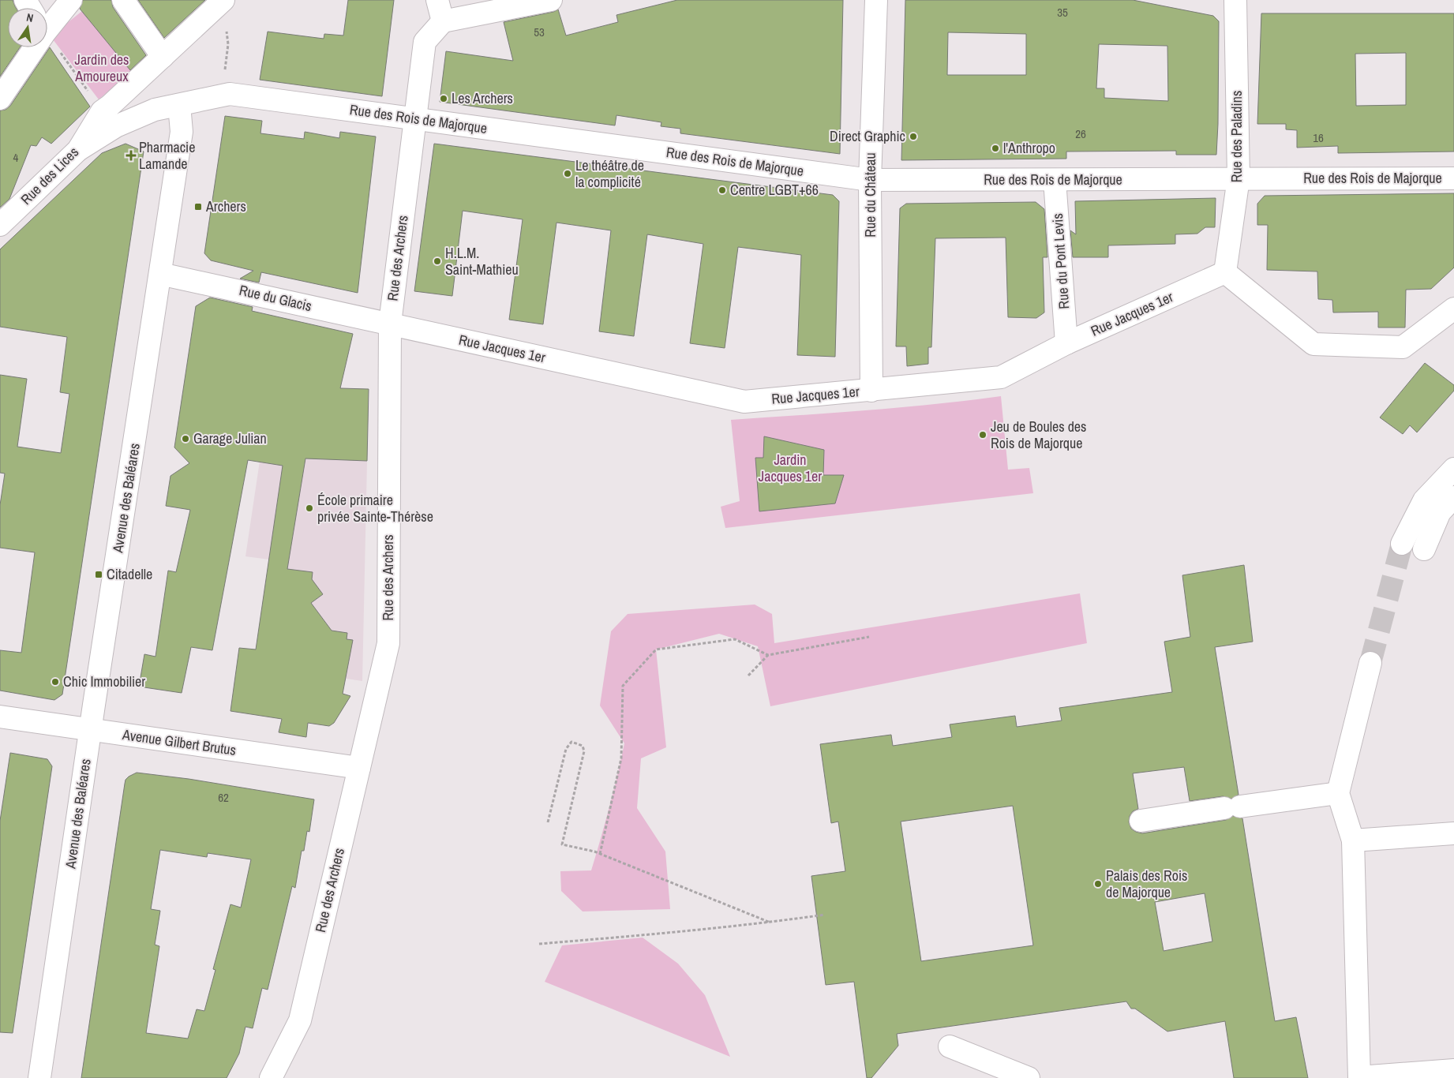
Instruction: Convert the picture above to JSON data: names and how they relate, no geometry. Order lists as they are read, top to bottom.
{
  "streets": {
    "street": [
      "Rue des Rois de Majorque",
      "Rue des Paladins",
      "Rue des Lices",
      "Rue du Château",
      "Rue des Archers",
      "Rue du Pont Levis",
      "Rue du Glacis",
      "Rue Jacques 1er",
      "Avenue des Baléares",
      "Avenue Gilbert Brutus"
    ]
  },
  "crossings": [
    ["Rue des Rois de Majorque", "Rue des Paladins"],
    ["Rue des Rois de Majorque", "Rue des Lices"],
    ["Rue des Rois de Majorque", "Rue du Château"],
    ["Rue des Rois de Majorque", "Rue des Archers"],
    ["Rue des Rois de Majorque", "Rue du Pont Levis"],
    ["Rue des Rois de Majorque", "Avenue des Baléares"],
    ["Rue des Paladins", "Rue Jacques 1er"],
    ["Rue du Château", "Rue Jacques 1er"],
    ["Rue des Archers", "Rue du Glacis"],
    ["Rue des Archers", "Rue Jacques 1er"],
    ["Rue des Archers", "Avenue Gilbert Brutus"],
    ["Rue du Pont Levis", "Rue Jacques 1er"],
    ["Rue du Glacis", "Rue Jacques 1er"],
    ["Rue du Glacis", "Avenue des Baléares"],
    ["Avenue des Baléares", "Avenue Gilbert Brutus"]
  ],
  "parks": ["Jardin des Amoureux", "Jardin Jacques 1er"],
  "places": {
    "other": [
      "Les Archers",
      "Direct Graphic",
      "l'Anthropo",
      "Le théâtre de la complicité",
      "Centre LGBT+66",
      "H.L.M. Saint-Mathieu",
      "Jeu de Boules des Rois de Majorque",
      "Garage Julian",
      "École primaire privée Sainte-Thérèse",
      "Chic Immobilier",
      "Palais des Rois de Majorque"
    ],
    "health": ["Pharmacie Lamande"],
    "transit": ["Archers", "Citadelle"]
  },
  "house_numbers": [
    "35",
    "53",
    "26",
    "16",
    "4",
    "62"
  ],
  "north": "top"
}
